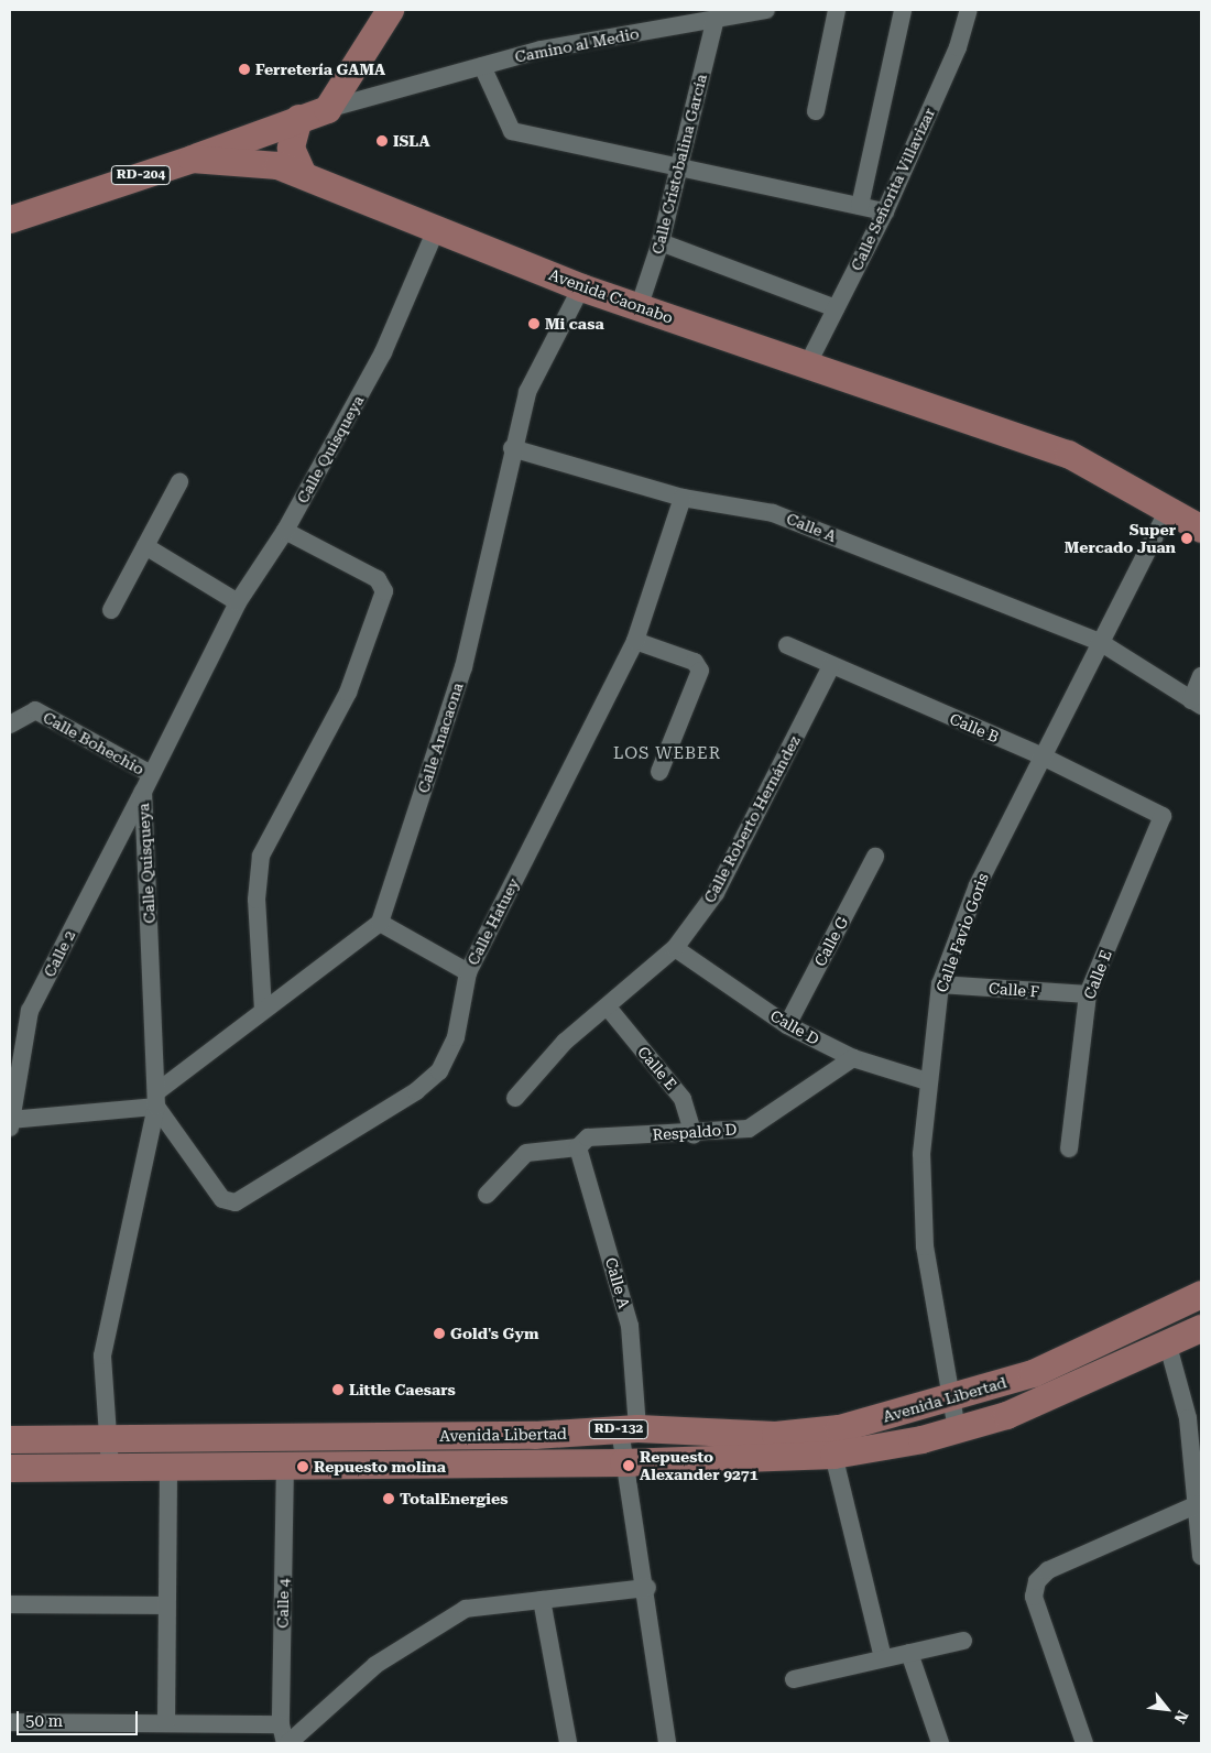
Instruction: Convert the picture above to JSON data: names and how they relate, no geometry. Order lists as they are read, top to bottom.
{
  "streets": {
    "main road": [
      "RD-204",
      "Avenida Caonabo",
      "Avenida Libertad",
      "RD-132"
    ],
    "street": [
      "Camino al Medio",
      "Calle Cristobalina García",
      "Calle Señorita Villavizar",
      "Calle Quisqueya",
      "Calle A",
      "Calle B",
      "Calle Anacaona",
      "Calle Bohechio",
      "Calle Roberto Hernández",
      "Calle Hatuey",
      "Calle Favio Goris",
      "Calle G",
      "Calle 2",
      "Calle E",
      "Calle F",
      "Calle D",
      "Respaldo D",
      "Calle 4"
    ]
  },
  "crossings": [
    ["Camino al Medio", "Calle Cristobalina García"],
    ["Camino al Medio", "RD-204"],
    ["Calle Cristobalina García", "Avenida Caonabo"],
    ["RD-204", "Avenida Caonabo"],
    ["Calle Señorita Villavizar", "Avenida Caonabo"],
    ["Avenida Caonabo", "Calle Quisqueya"],
    ["Avenida Caonabo", "Calle Anacaona"],
    ["Avenida Caonabo", "Calle Favio Goris"],
    ["Calle Quisqueya", "Calle Bohechio"],
    ["Calle Quisqueya", "Calle Hatuey"],
    ["Calle Quisqueya", "Calle 2"],
    ["Calle Quisqueya", "Avenida Libertad"],
    ["Calle A", "Calle Anacaona"],
    ["Calle A", "Calle Hatuey"],
    ["Calle A", "Calle Favio Goris"],
    ["Calle A", "Respaldo D"],
    ["Calle A", "Avenida Libertad"],
    ["Calle B", "Calle Roberto Hernández"],
    ["Calle B", "Calle Favio Goris"],
    ["Calle B", "Calle E"],
    ["Calle Roberto Hernández", "Calle E"],
    ["Calle Roberto Hernández", "Calle D"],
    ["Calle Favio Goris", "Calle F"],
    ["Calle Favio Goris", "Calle D"],
    ["Calle Favio Goris", "Avenida Libertad"],
    ["Calle G", "Calle D"],
    ["Calle E", "Calle F"],
    ["Calle E", "Respaldo D"],
    ["Calle D", "Respaldo D"],
    ["Avenida Libertad", "Calle 4"]
  ],
  "districts": ["LOS WEBER"],
  "places": [
    "Ferretería GAMA",
    "ISLA",
    "Mi casa",
    "Super Mercado Juan",
    "Gold's Gym",
    "Little Caesars",
    "Repuesto Alexander 9271",
    "Repuesto molina",
    "TotalEnergies"
  ],
  "scale_bar": "50 m",
  "north": "bottom right"
}
